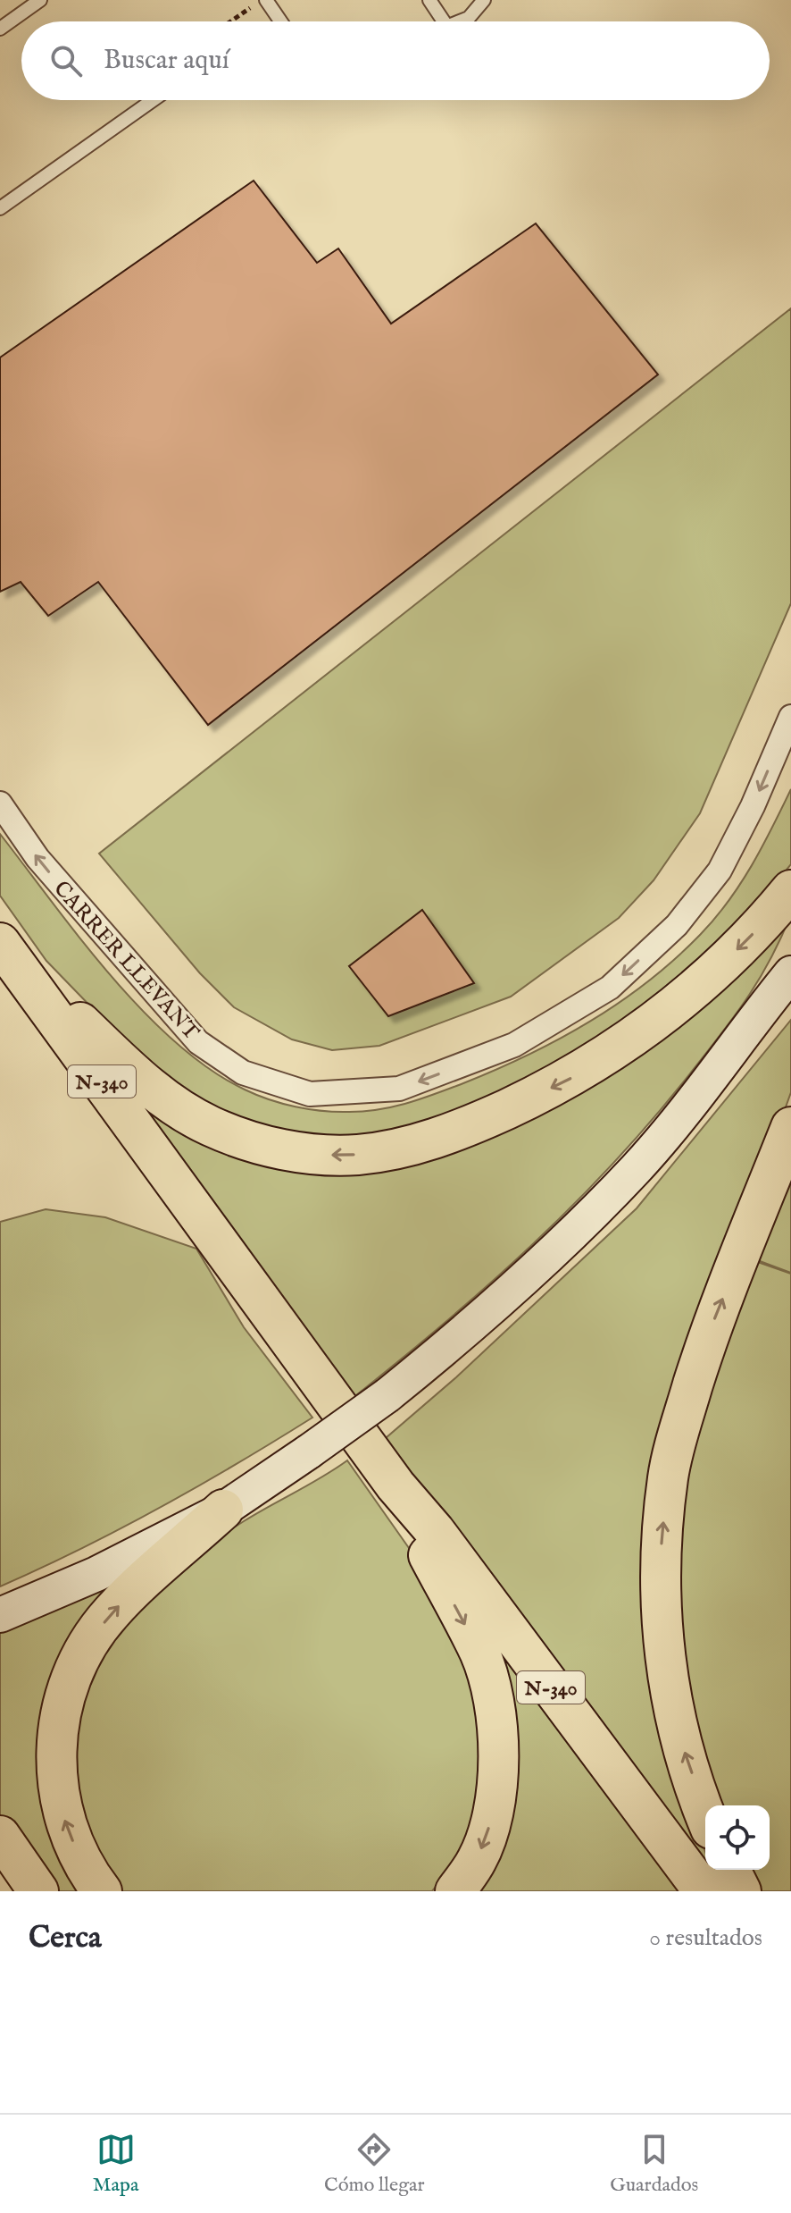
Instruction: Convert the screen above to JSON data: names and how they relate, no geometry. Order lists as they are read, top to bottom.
{
  "streets": {
    "highway": ["N-340"],
    "street": ["CARRER LLEVANT"]
  },
  "page": {
    "search": "Buscar aquí",
    "heading": ["Cerca", "0 resultados"],
    "nav": ["Mapa", "Cómo llegar", "Guardados"]
  }
}
